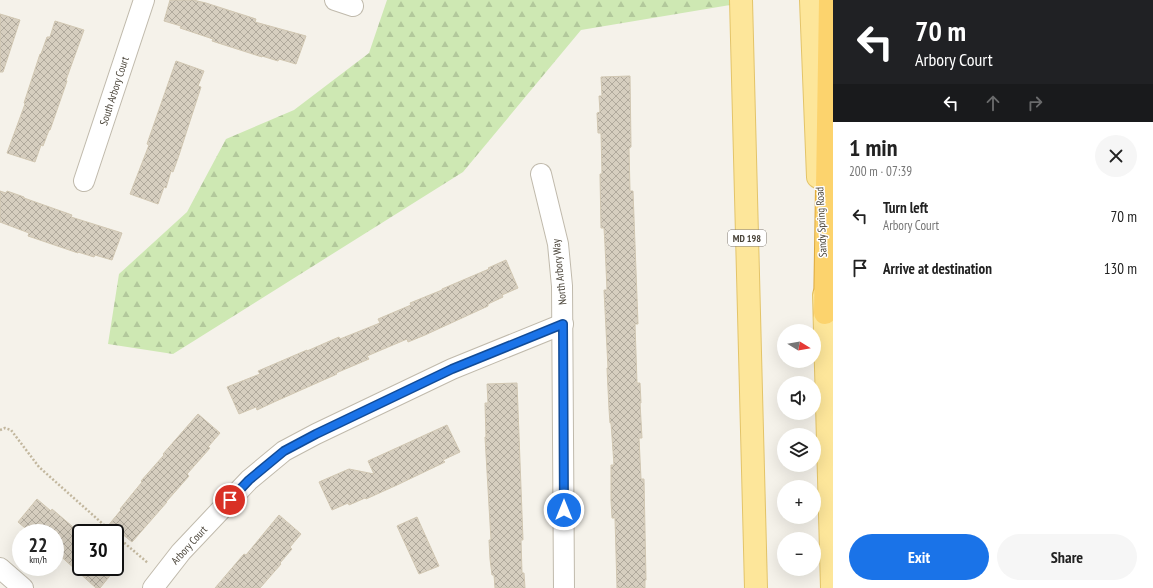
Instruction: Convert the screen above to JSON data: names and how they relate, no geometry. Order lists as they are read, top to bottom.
{
  "streets": {
    "main road": ["Sandy Spring Road", "MD 198"],
    "street": ["South Arbory Court", "North Arbory Way", "Arbory Court"]
  },
  "crossings": [
    ["North Arbory Way", "Arbory Court"]
  ],
  "north": "right",
  "page": {
    "turn": ["70 m", "Arbory Court"],
    "heading": ["1 min", "200 m · 07:39"],
    "list": [
      {
        "name": "Turn left",
        "note": "Arbory Court",
        "value": "70 m"
      },
      {
        "name": "Arrive at destination",
        "value": "130 m"
      }
    ],
    "map_buttons": ["+", "−"],
    "speed": "22 km/h",
    "limit": "30",
    "buttons": ["Exit", "Share"]
  }
}
